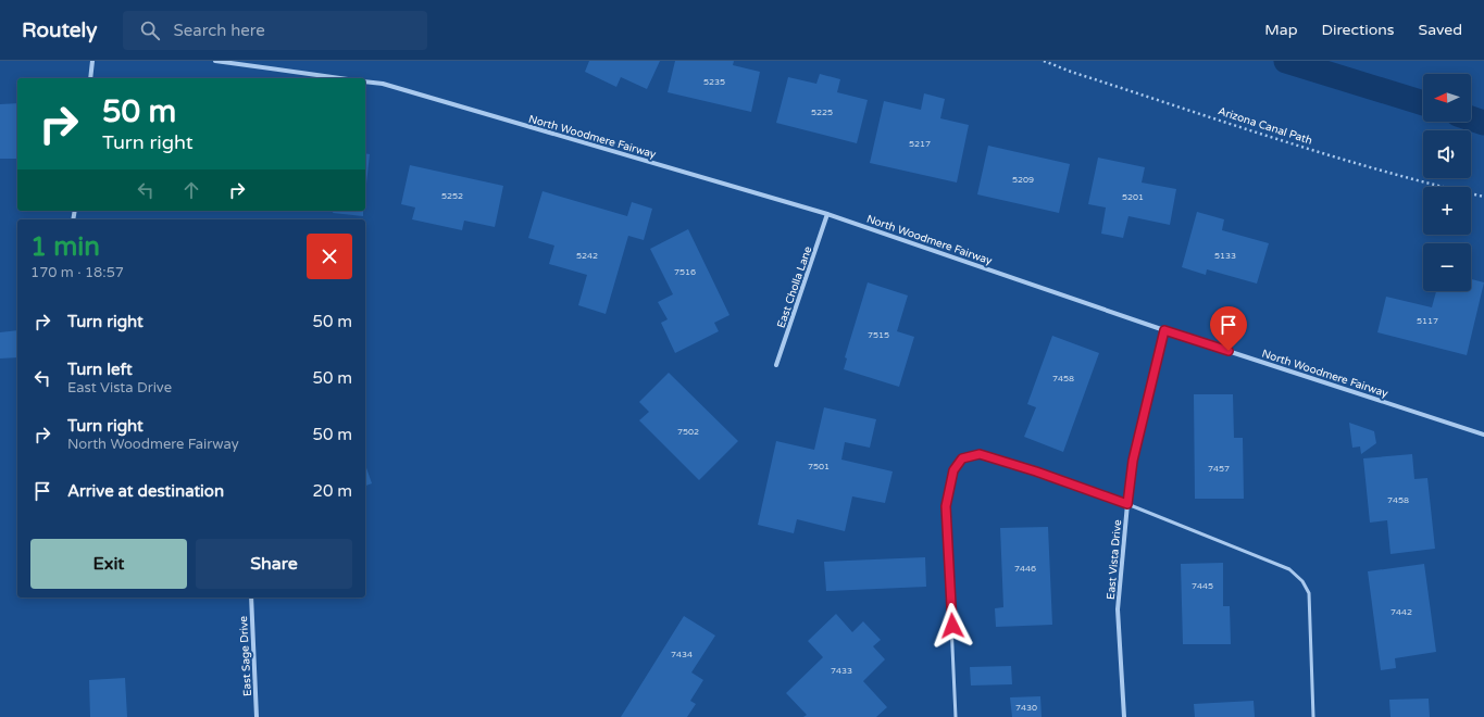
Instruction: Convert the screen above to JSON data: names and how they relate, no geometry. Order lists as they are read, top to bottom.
{
  "streets": {
    "street": [
      "North Woodmere Fairway",
      "East Cholla Lane",
      "East Vista Drive",
      "East Sage Drive"
    ],
    "path": ["Arizona Canal Path"]
  },
  "crossings": [
    ["North Woodmere Fairway", "East Cholla Lane"],
    ["North Woodmere Fairway", "East Vista Drive"]
  ],
  "house_numbers": [
    "5235",
    "5225",
    "5217",
    "5209",
    "5252",
    "5201",
    "5242",
    "5133",
    "7516",
    "5117",
    "7515",
    "7458",
    "7502",
    "7501",
    "7457",
    "7458",
    "7446",
    "7445",
    "7442",
    "7434",
    "7433",
    "7430"
  ],
  "north": "left",
  "page": {
    "header": "Routely",
    "search": "Search here",
    "nav": ["Map", "Directions", "Saved"],
    "map_buttons": ["+", "−"],
    "turn": ["50 m", "Turn right"],
    "heading": ["1 min", "170 m · 18:57"],
    "list": [
      {
        "name": "Turn right",
        "value": "50 m"
      },
      {
        "name": "Turn left",
        "note": "East Vista Drive",
        "value": "50 m"
      },
      {
        "name": "Turn right",
        "note": "North Woodmere Fairway",
        "value": "50 m"
      },
      {
        "name": "Arrive at destination",
        "value": "20 m"
      }
    ],
    "buttons": ["Exit", "Share"]
  }
}
